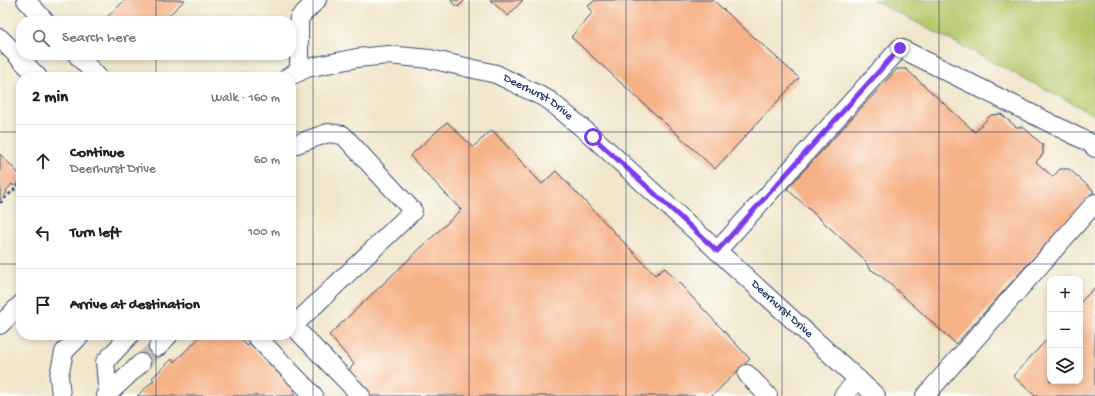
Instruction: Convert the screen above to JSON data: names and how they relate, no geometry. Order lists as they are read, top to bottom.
{
  "streets": {
    "street": ["Deerhurst Drive"]
  },
  "page": {
    "search": "Search here",
    "heading": ["2 min", "Walk · 160 m"],
    "list": [
      ["Continue", "Deerhurst Drive", "60 m"],
      ["Turn left", "100 m"],
      "Arrive at destination"
    ],
    "map_buttons": ["+", "−"]
  }
}
